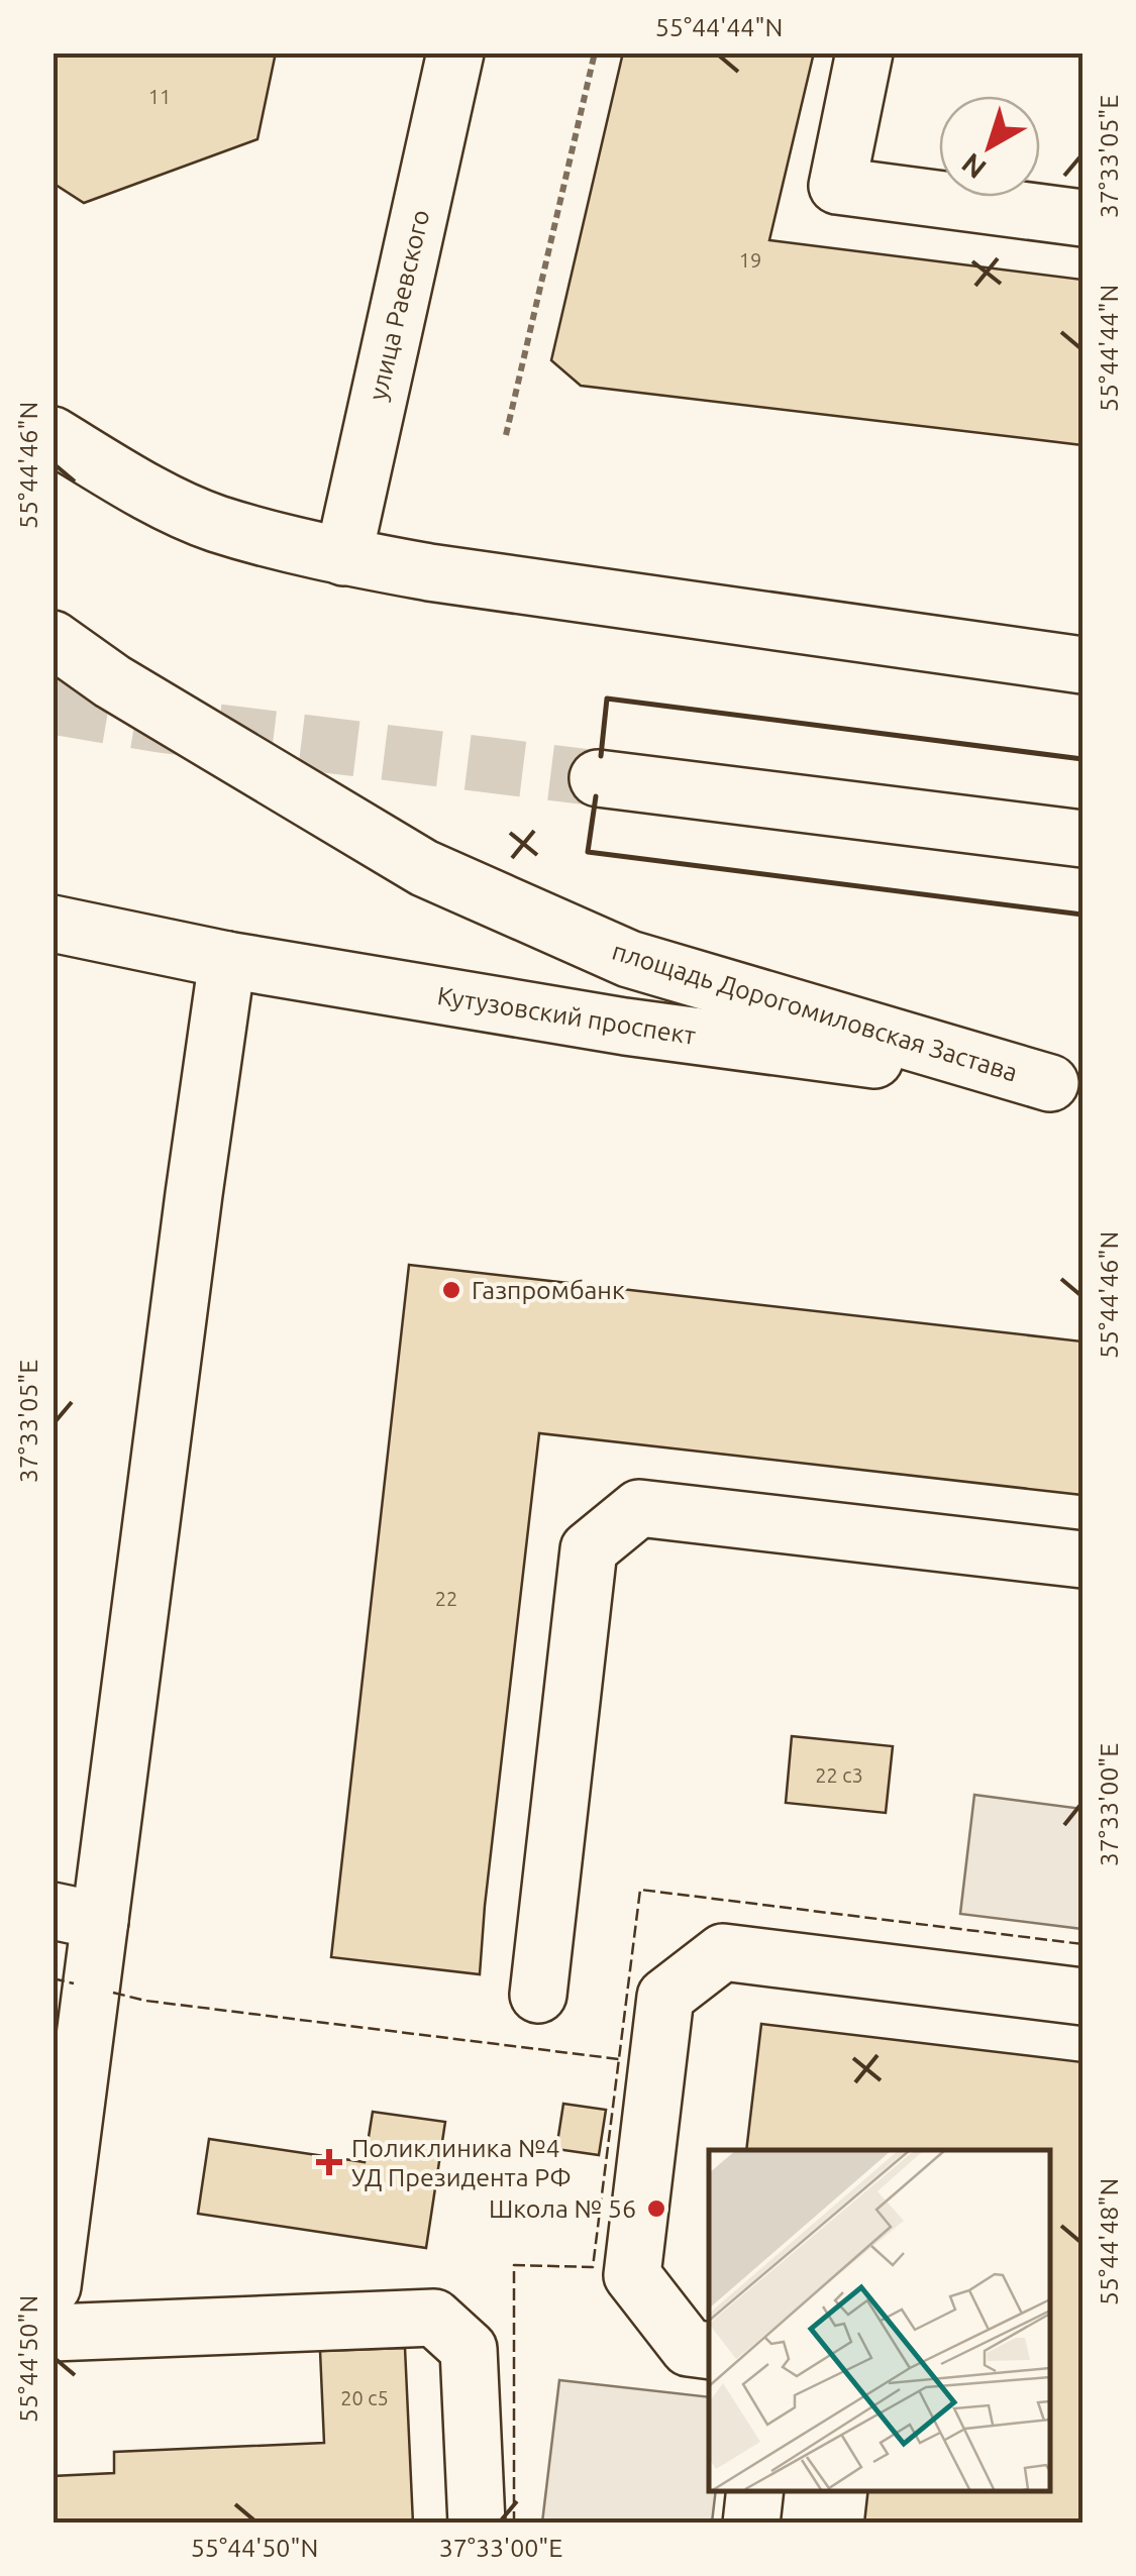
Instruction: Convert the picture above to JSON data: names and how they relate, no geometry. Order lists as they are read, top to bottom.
{
  "streets": {
    "main road": ["улица Раевского", "площадь Дорогомиловская Застава", "Кутузовский проспект"]
  },
  "crossings": [
    ["площадь Дорогомиловская Застава", "Кутузовский проспект"]
  ],
  "places": {
    "other": ["Газпромбанк", "Школа № 56"],
    "health": ["Поликлиника №4 УД Президента РФ"]
  },
  "house_numbers": [
    "11",
    "19",
    "22",
    "22 с3",
    "20 c5"
  ],
  "north": "bottom left",
  "coordinates": [
    "55°44'44\"N",
    "37°33'05\"E",
    "55°44'46\"N",
    "37°33'00\"E",
    "55°44'48\"N",
    "55°44'50\"N"
  ]
}
